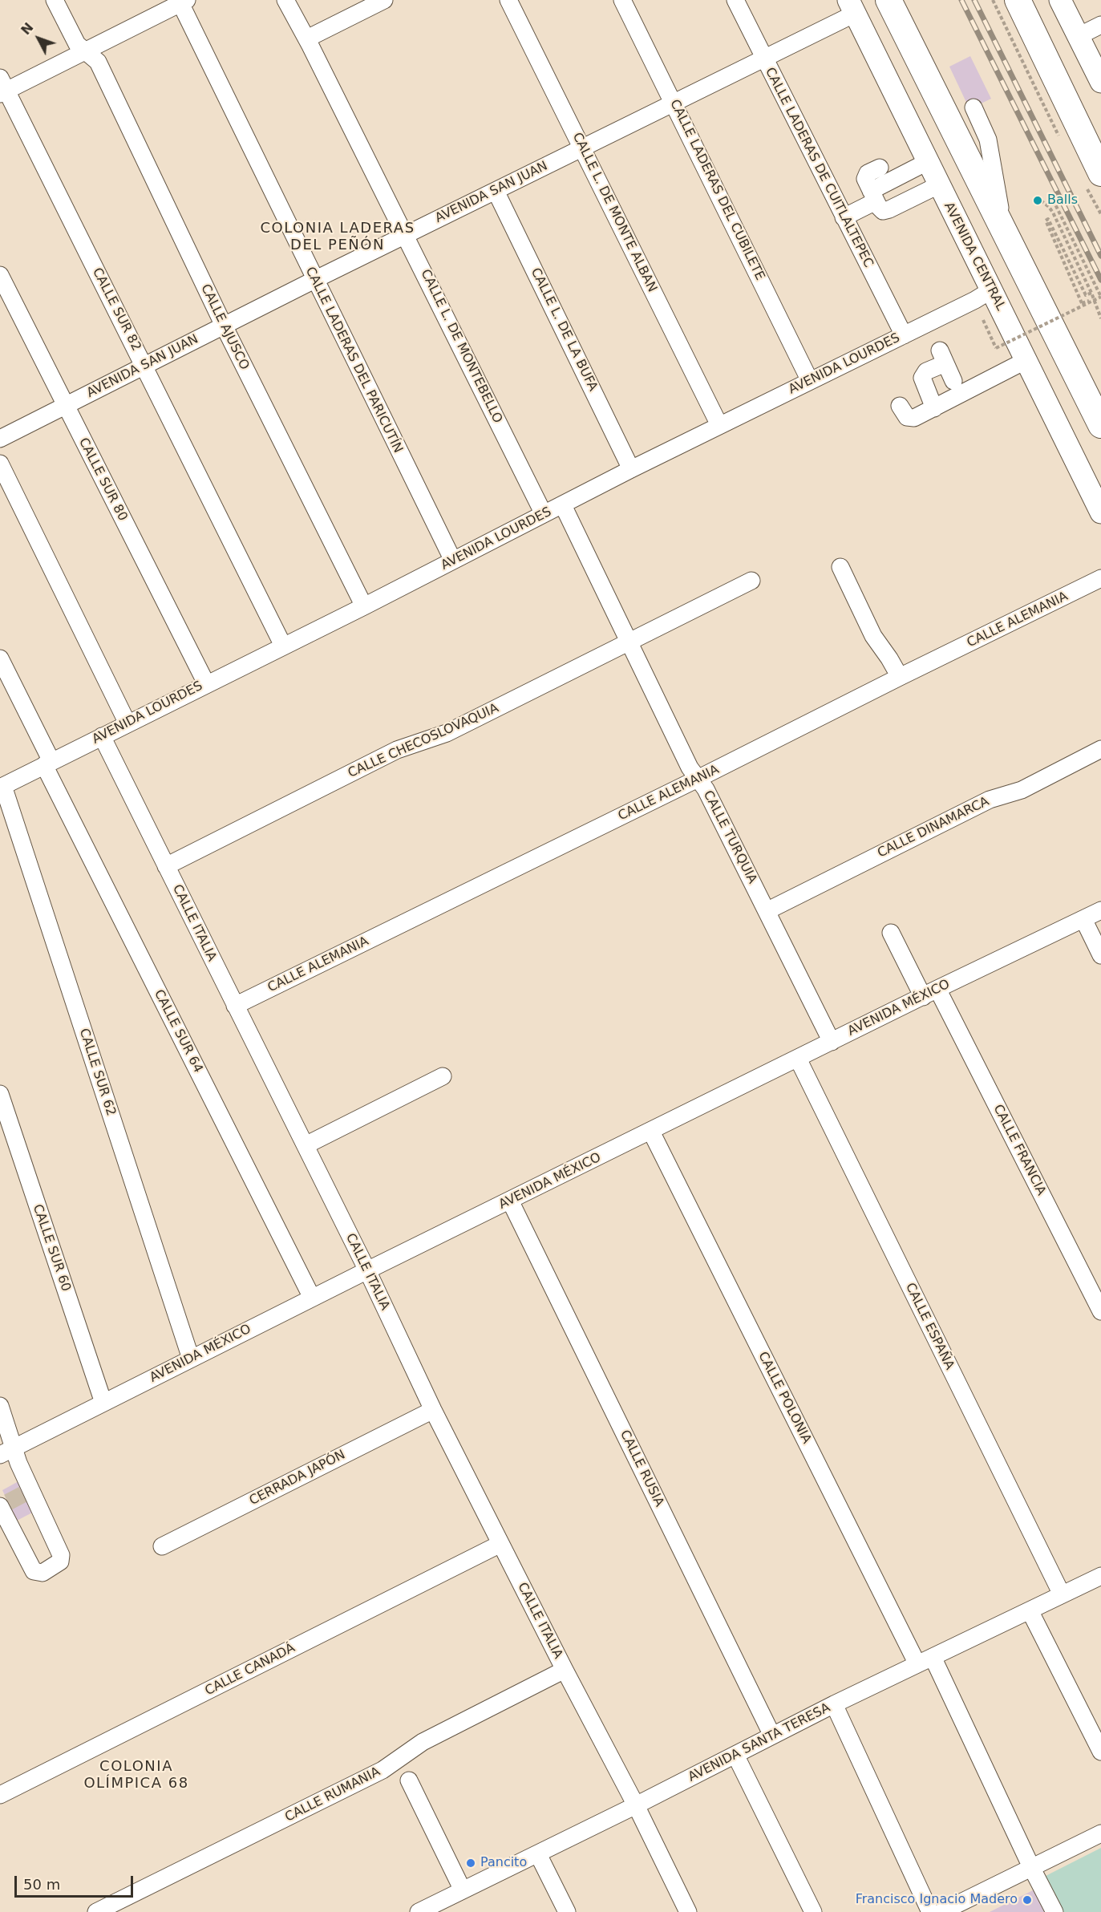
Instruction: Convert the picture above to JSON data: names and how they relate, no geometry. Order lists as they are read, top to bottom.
{
  "streets": {
    "main road": ["AVENIDA CENTRAL"],
    "street": [
      "CALLE LADERAS DE CUITLALTEPEC",
      "CALLE LADERAS DEL CUBILETE",
      "AVENIDA SAN JUAN",
      "CALLE L. DE MONTE ALBAN",
      "CALLE SUR 82",
      "CALLE AJUSCO",
      "CALLE L. DE LA BUFA",
      "CALLE L. DE MONTEBELLO",
      "CALLE LADERAS DEL PARICUTÍN",
      "AVENIDA LOURDES",
      "CALLE SUR 80",
      "CALLE ALEMANIA",
      "CALLE CHECOSLOVAQUIA",
      "CALLE DINAMARCA",
      "CALLE TURQUIA",
      "CALLE ITALIA",
      "AVENIDA MÉXICO",
      "CALLE SUR 64",
      "CALLE SUR 62",
      "CALLE FRANCIA",
      "CALLE SUR 60",
      "CALLE ESPAÑA",
      "CALLE POLONIA",
      "CALLE RUSIA",
      "CERRADA JAPÓN",
      "CALLE CANADÁ",
      "AVENIDA SANTA TERESA",
      "CALLE RUMANIA"
    ]
  },
  "crossings": [
    ["CALLE LADERAS DE CUITLALTEPEC", "AVENIDA SAN JUAN"],
    ["CALLE LADERAS DE CUITLALTEPEC", "AVENIDA LOURDES"],
    ["CALLE LADERAS DEL CUBILETE", "AVENIDA SAN JUAN"],
    ["CALLE LADERAS DEL CUBILETE", "AVENIDA LOURDES"],
    ["AVENIDA SAN JUAN", "CALLE L. DE MONTE ALBAN"],
    ["AVENIDA SAN JUAN", "AVENIDA CENTRAL"],
    ["AVENIDA SAN JUAN", "CALLE SUR 82"],
    ["AVENIDA SAN JUAN", "CALLE AJUSCO"],
    ["AVENIDA SAN JUAN", "CALLE L. DE LA BUFA"],
    ["AVENIDA SAN JUAN", "CALLE L. DE MONTEBELLO"],
    ["AVENIDA SAN JUAN", "CALLE LADERAS DEL PARICUTÍN"],
    ["AVENIDA SAN JUAN", "CALLE SUR 80"],
    ["CALLE L. DE MONTE ALBAN", "AVENIDA LOURDES"],
    ["AVENIDA CENTRAL", "AVENIDA LOURDES"],
    ["CALLE SUR 82", "AVENIDA LOURDES"],
    ["CALLE AJUSCO", "AVENIDA LOURDES"],
    ["CALLE L. DE LA BUFA", "AVENIDA LOURDES"],
    ["CALLE L. DE MONTEBELLO", "AVENIDA LOURDES"],
    ["CALLE LADERAS DEL PARICUTÍN", "AVENIDA LOURDES"],
    ["AVENIDA LOURDES", "CALLE SUR 80"],
    ["AVENIDA LOURDES", "CALLE TURQUIA"],
    ["AVENIDA LOURDES", "CALLE ITALIA"],
    ["AVENIDA LOURDES", "CALLE SUR 64"],
    ["AVENIDA LOURDES", "CALLE SUR 62"],
    ["CALLE ALEMANIA", "CALLE TURQUIA"],
    ["CALLE ALEMANIA", "CALLE ITALIA"],
    ["CALLE CHECOSLOVAQUIA", "CALLE TURQUIA"],
    ["CALLE CHECOSLOVAQUIA", "CALLE ITALIA"],
    ["CALLE DINAMARCA", "CALLE TURQUIA"],
    ["CALLE TURQUIA", "AVENIDA MÉXICO"],
    ["CALLE ITALIA", "AVENIDA MÉXICO"],
    ["CALLE ITALIA", "CERRADA JAPÓN"],
    ["CALLE ITALIA", "CALLE CANADÁ"],
    ["CALLE ITALIA", "AVENIDA SANTA TERESA"],
    ["CALLE ITALIA", "CALLE RUMANIA"],
    ["AVENIDA MÉXICO", "CALLE SUR 64"],
    ["AVENIDA MÉXICO", "CALLE SUR 62"],
    ["AVENIDA MÉXICO", "CALLE FRANCIA"],
    ["AVENIDA MÉXICO", "CALLE SUR 60"],
    ["AVENIDA MÉXICO", "CALLE ESPAÑA"],
    ["AVENIDA MÉXICO", "CALLE POLONIA"],
    ["AVENIDA MÉXICO", "CALLE RUSIA"],
    ["CALLE ESPAÑA", "AVENIDA SANTA TERESA"],
    ["CALLE POLONIA", "AVENIDA SANTA TERESA"],
    ["CALLE RUSIA", "AVENIDA SANTA TERESA"]
  ],
  "districts": ["COLONIA LADERAS DEL PEÑÓN", "COLONIA OLÍMPICA 68"],
  "places": ["Balls", "Pancito", "Francisco Ignacio Madero"],
  "scale_bar": "50 m",
  "north": "top left"
}
